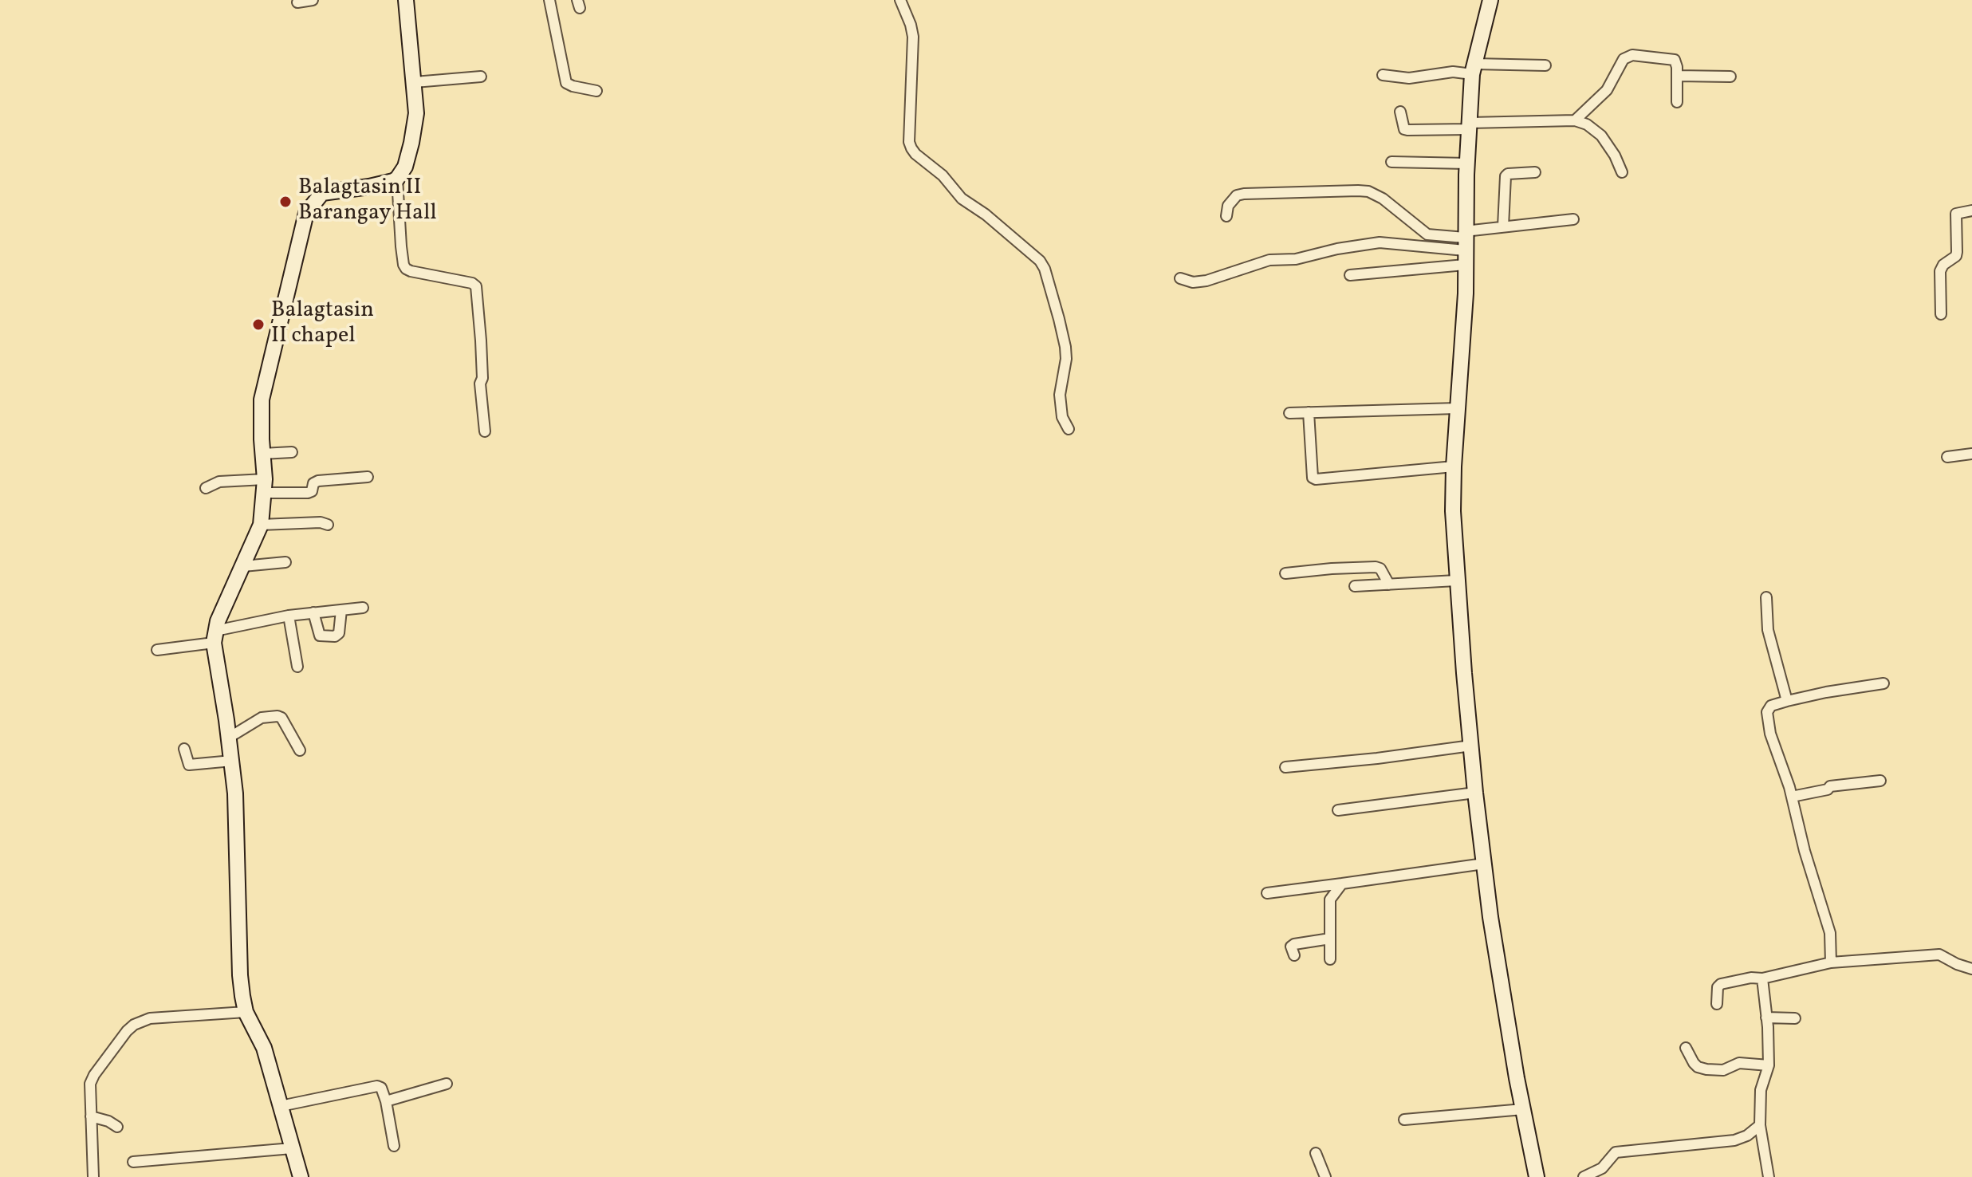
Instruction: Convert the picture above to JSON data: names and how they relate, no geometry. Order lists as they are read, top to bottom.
{
  "places": ["Balagtasin II Barangay Hall", "Balagtasin II chapel"]
}
